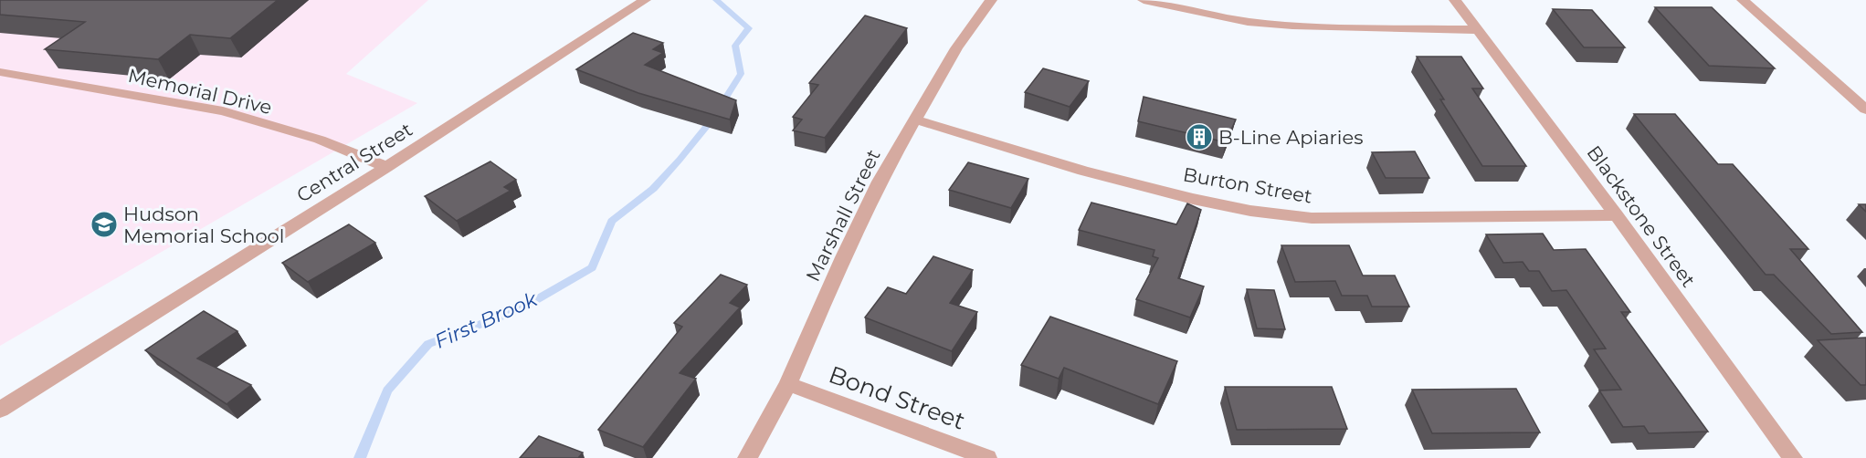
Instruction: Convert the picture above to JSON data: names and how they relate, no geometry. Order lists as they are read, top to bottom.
{
  "streets": {
    "street": [
      "Memorial Drive",
      "Central Street",
      "Burton Street",
      "Marshall Street",
      "Blackstone Street",
      "Bond Street"
    ]
  },
  "crossings": [
    ["Memorial Drive", "Central Street"],
    ["Burton Street", "Marshall Street"],
    ["Burton Street", "Blackstone Street"],
    ["Marshall Street", "Bond Street"]
  ],
  "water": ["First Brook"],
  "places": {
    "building": ["B-Line Apiaries"],
    "school or university": ["Hudson Memorial School"]
  }
}
